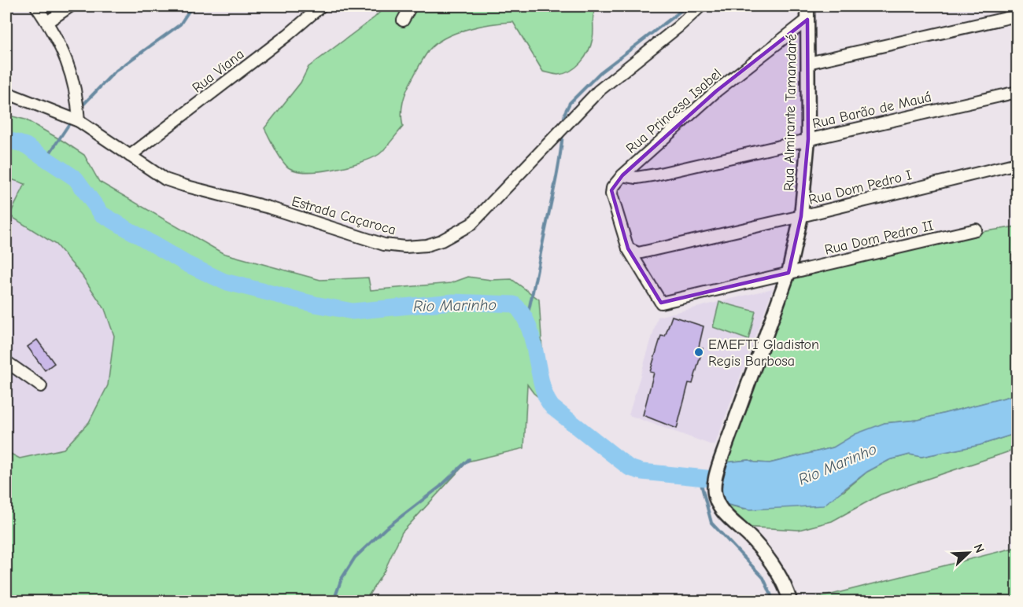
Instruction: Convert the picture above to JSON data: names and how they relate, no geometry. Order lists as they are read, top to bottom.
{
  "streets": {
    "main road": ["Rua Almirante Tamandaré"],
    "street": [
      "Rua Viana",
      "Rua Barão de Mauá",
      "Rua Princesa Isabel",
      "Rua Dom Pedro I",
      "Estrada Caçaroca",
      "Rua Dom Pedro II"
    ]
  },
  "crossings": [
    ["Rua Viana", "Estrada Caçaroca"],
    ["Rua Barão de Mauá", "Rua Princesa Isabel"],
    ["Rua Barão de Mauá", "Rua Almirante Tamandaré"],
    ["Rua Princesa Isabel", "Rua Almirante Tamandaré"],
    ["Rua Princesa Isabel", "Rua Dom Pedro I"],
    ["Rua Princesa Isabel", "Rua Dom Pedro II"],
    ["Rua Almirante Tamandaré", "Rua Dom Pedro I"],
    ["Rua Almirante Tamandaré", "Rua Dom Pedro II"],
    ["Rua Dom Pedro I", "Rua Dom Pedro II"]
  ],
  "water": ["Rio Marinho"],
  "places": ["EMEFTI Gladiston Regis Barbosa"],
  "north": "top right"
}
